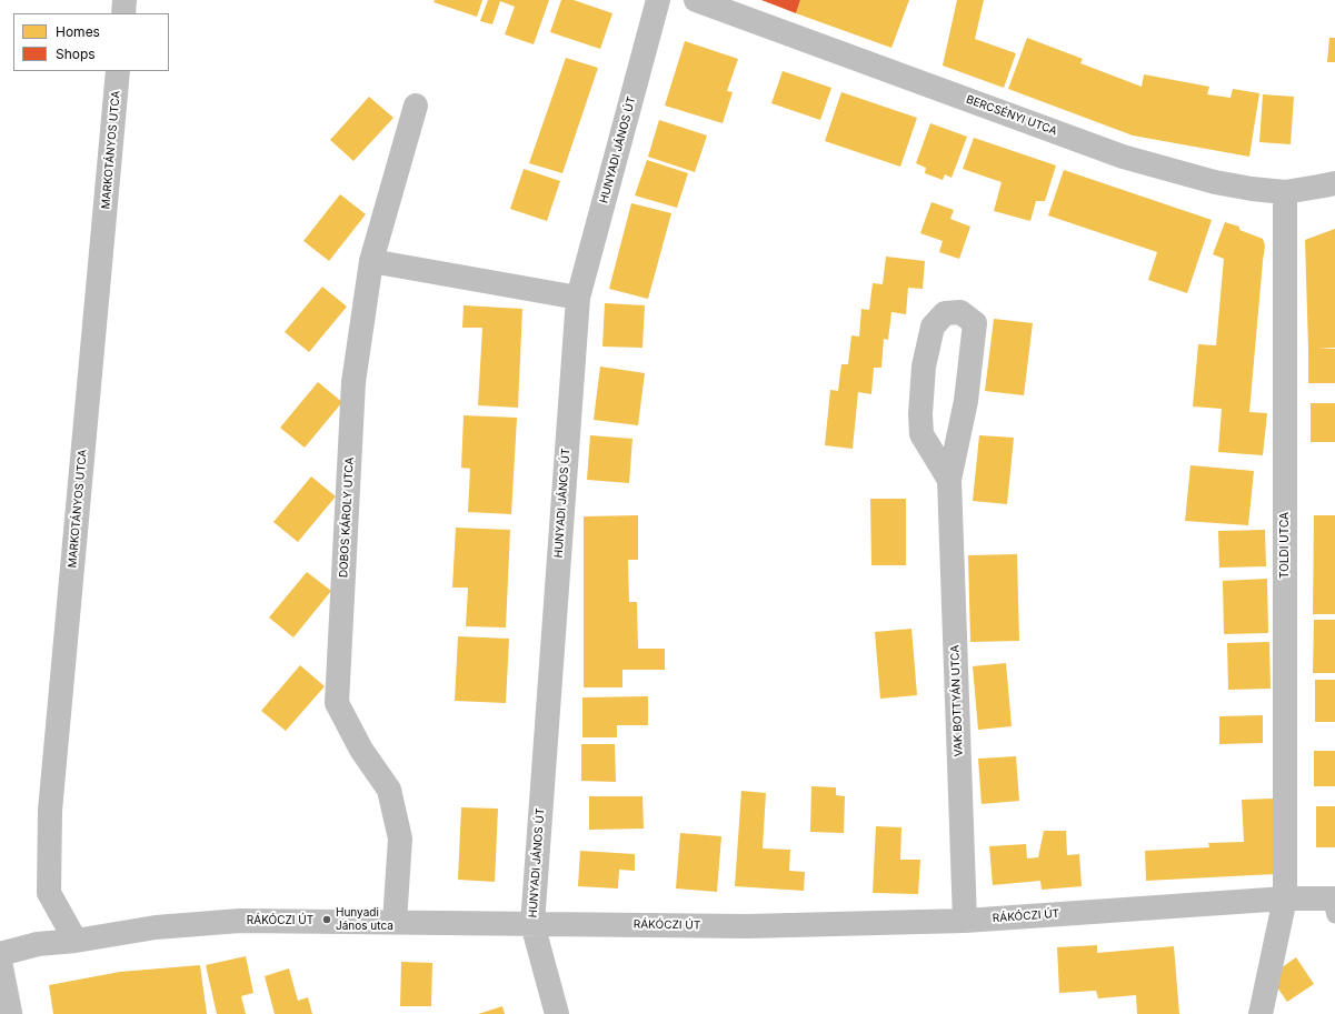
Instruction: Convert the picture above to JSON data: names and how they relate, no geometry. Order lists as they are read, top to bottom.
{
  "streets": {
    "street": [
      "BERCSÉNYI UTCA",
      "MARKOTÁNYOS UTCA",
      "HUNYADI JÁNOS ÚT",
      "DOBOS KÁROLY UTCA",
      "TOLDI UTCA",
      "VAK BOTTYÁN UTCA",
      "RÁKÓCZI ÚT"
    ]
  },
  "crossings": [
    ["BERCSÉNYI UTCA", "TOLDI UTCA"],
    ["MARKOTÁNYOS UTCA", "RÁKÓCZI ÚT"],
    ["HUNYADI JÁNOS ÚT", "RÁKÓCZI ÚT"],
    ["DOBOS KÁROLY UTCA", "RÁKÓCZI ÚT"],
    ["TOLDI UTCA", "RÁKÓCZI ÚT"],
    ["VAK BOTTYÁN UTCA", "RÁKÓCZI ÚT"]
  ],
  "places": ["Hunyadi János utca"],
  "legend": ["Homes", "Shops"]
}
